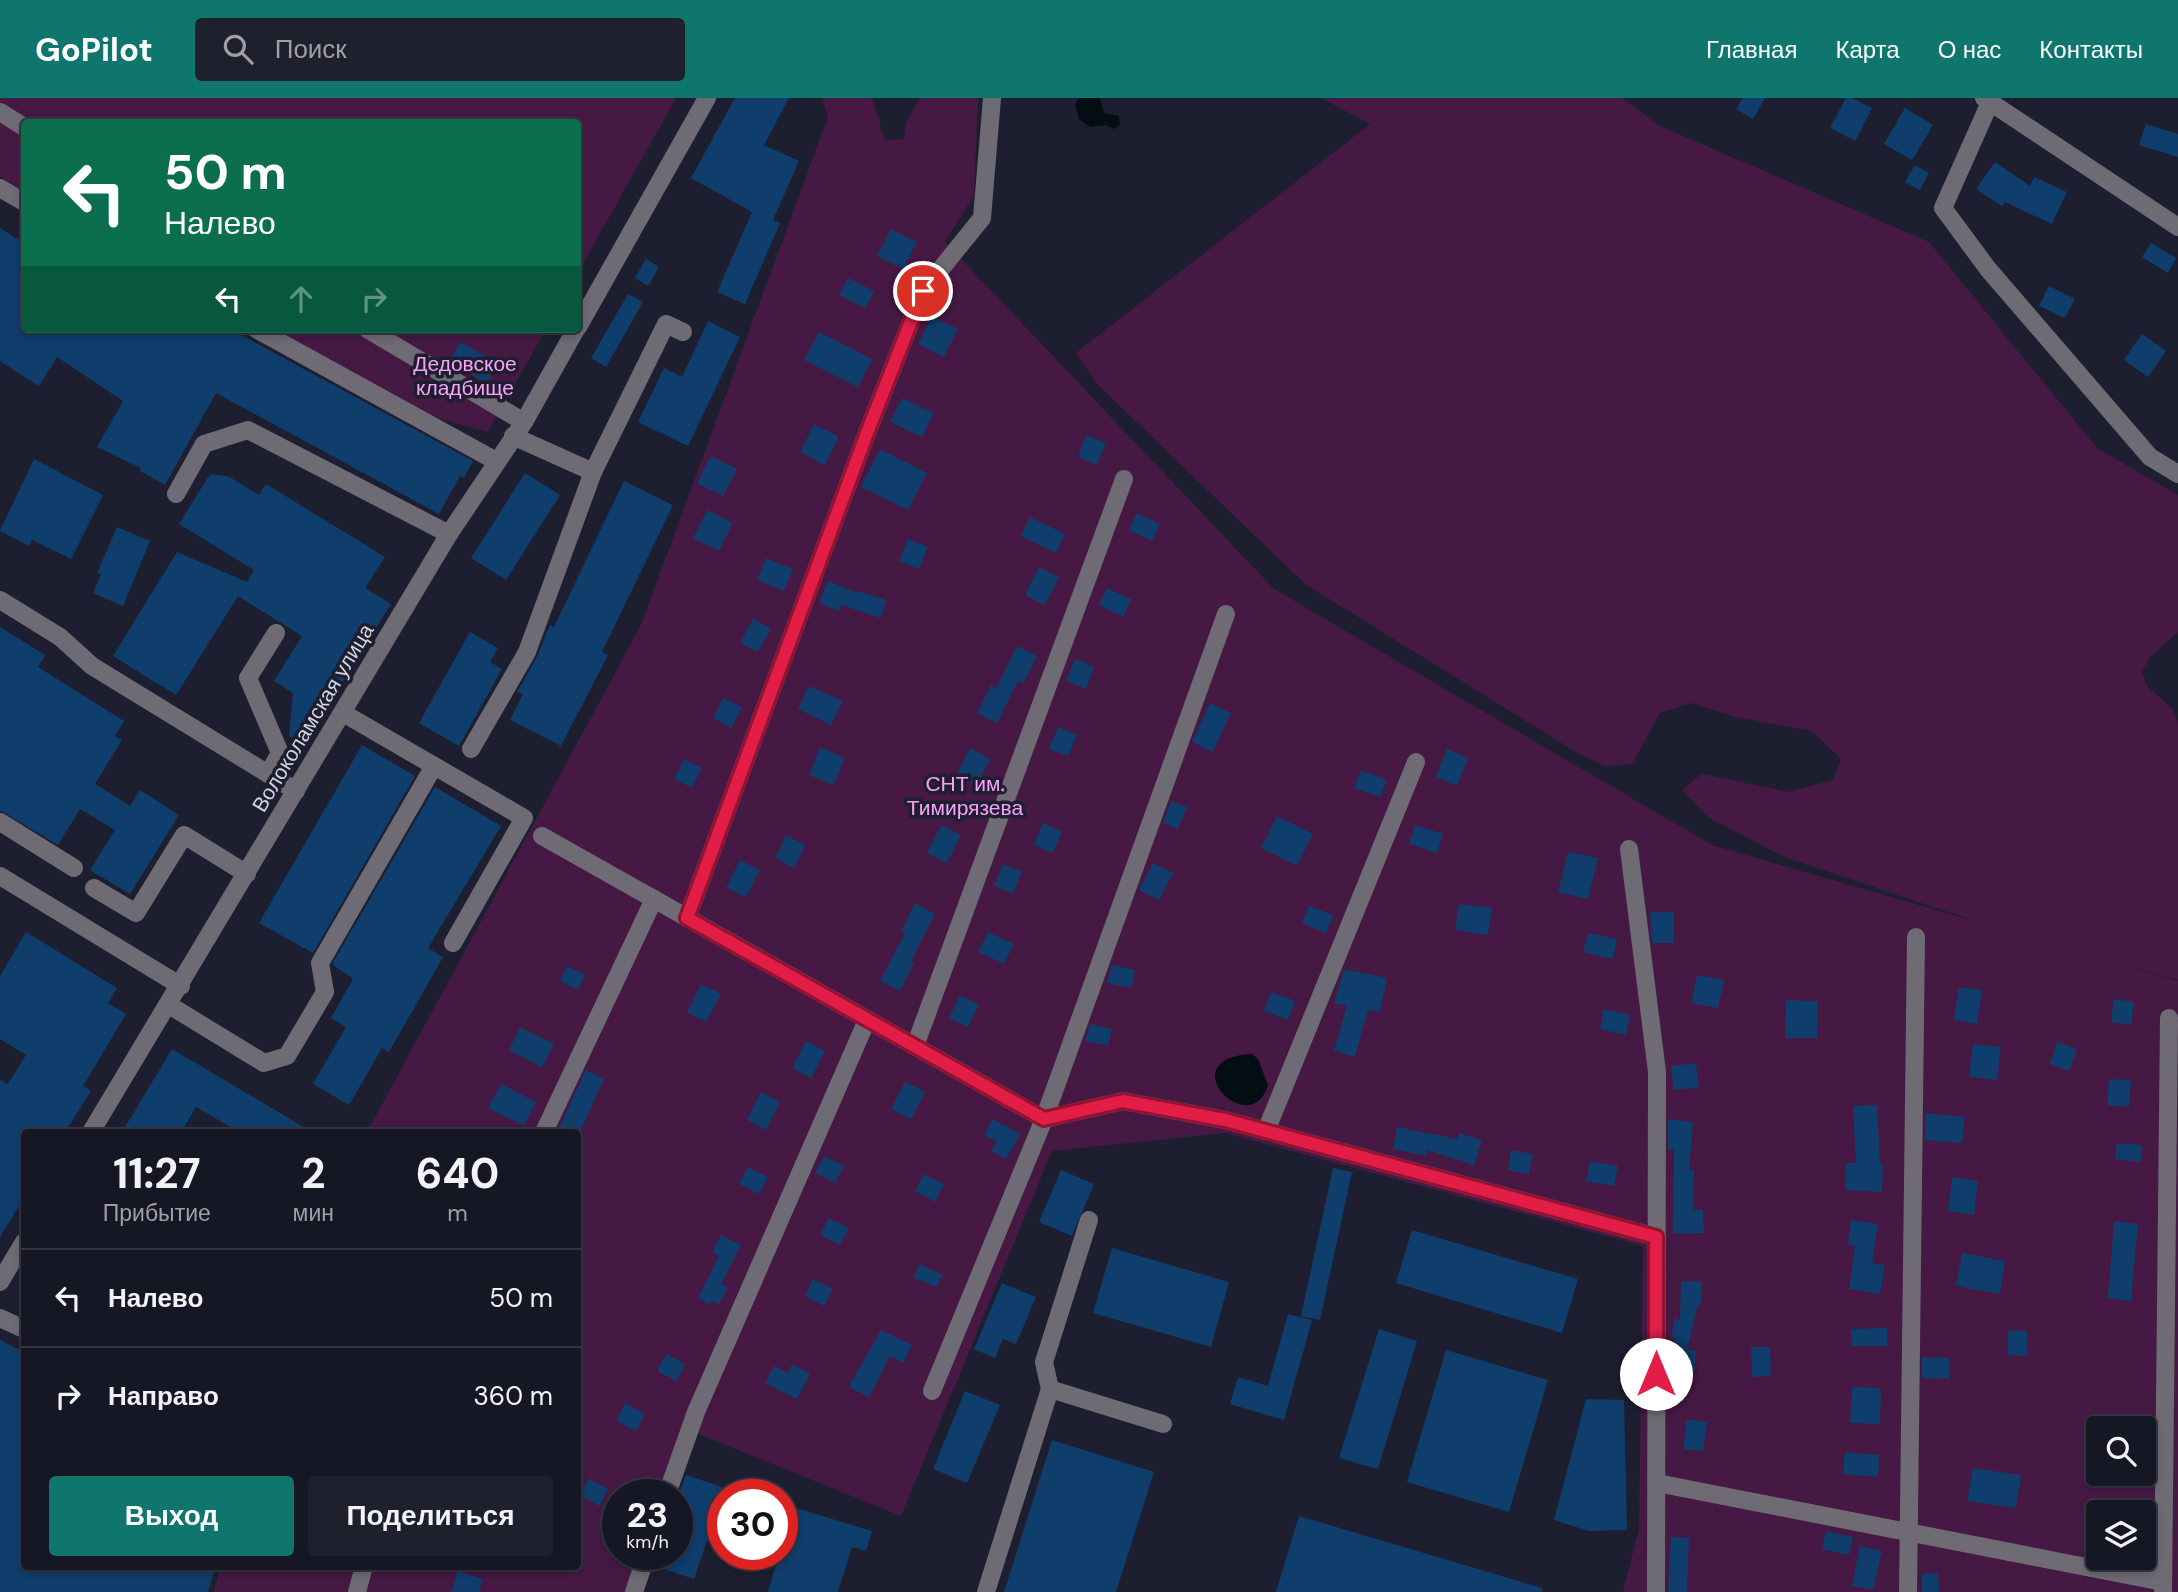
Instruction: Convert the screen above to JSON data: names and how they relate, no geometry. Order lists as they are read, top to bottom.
{
  "streets": {
    "street": ["Волоколамская улица"]
  },
  "parks": ["Дедовское кладбище", "СНТ им. Тимирязева"],
  "page": {
    "header": "GoPilot",
    "search": "Поиск",
    "nav": [
      "Главная",
      "Карта",
      "О нас",
      "Контакты"
    ],
    "turn": ["50 m", "Налево"],
    "eta": [
      "11:27",
      "Прибытие",
      "2",
      "мин",
      "640",
      "m"
    ],
    "list": [
      {
        "name": "Налево",
        "value": "50 m"
      },
      {
        "name": "Направо",
        "value": "360 m"
      }
    ],
    "buttons": ["Выход", "Поделиться"],
    "speed": "23 km/h",
    "limit": "30"
  }
}
